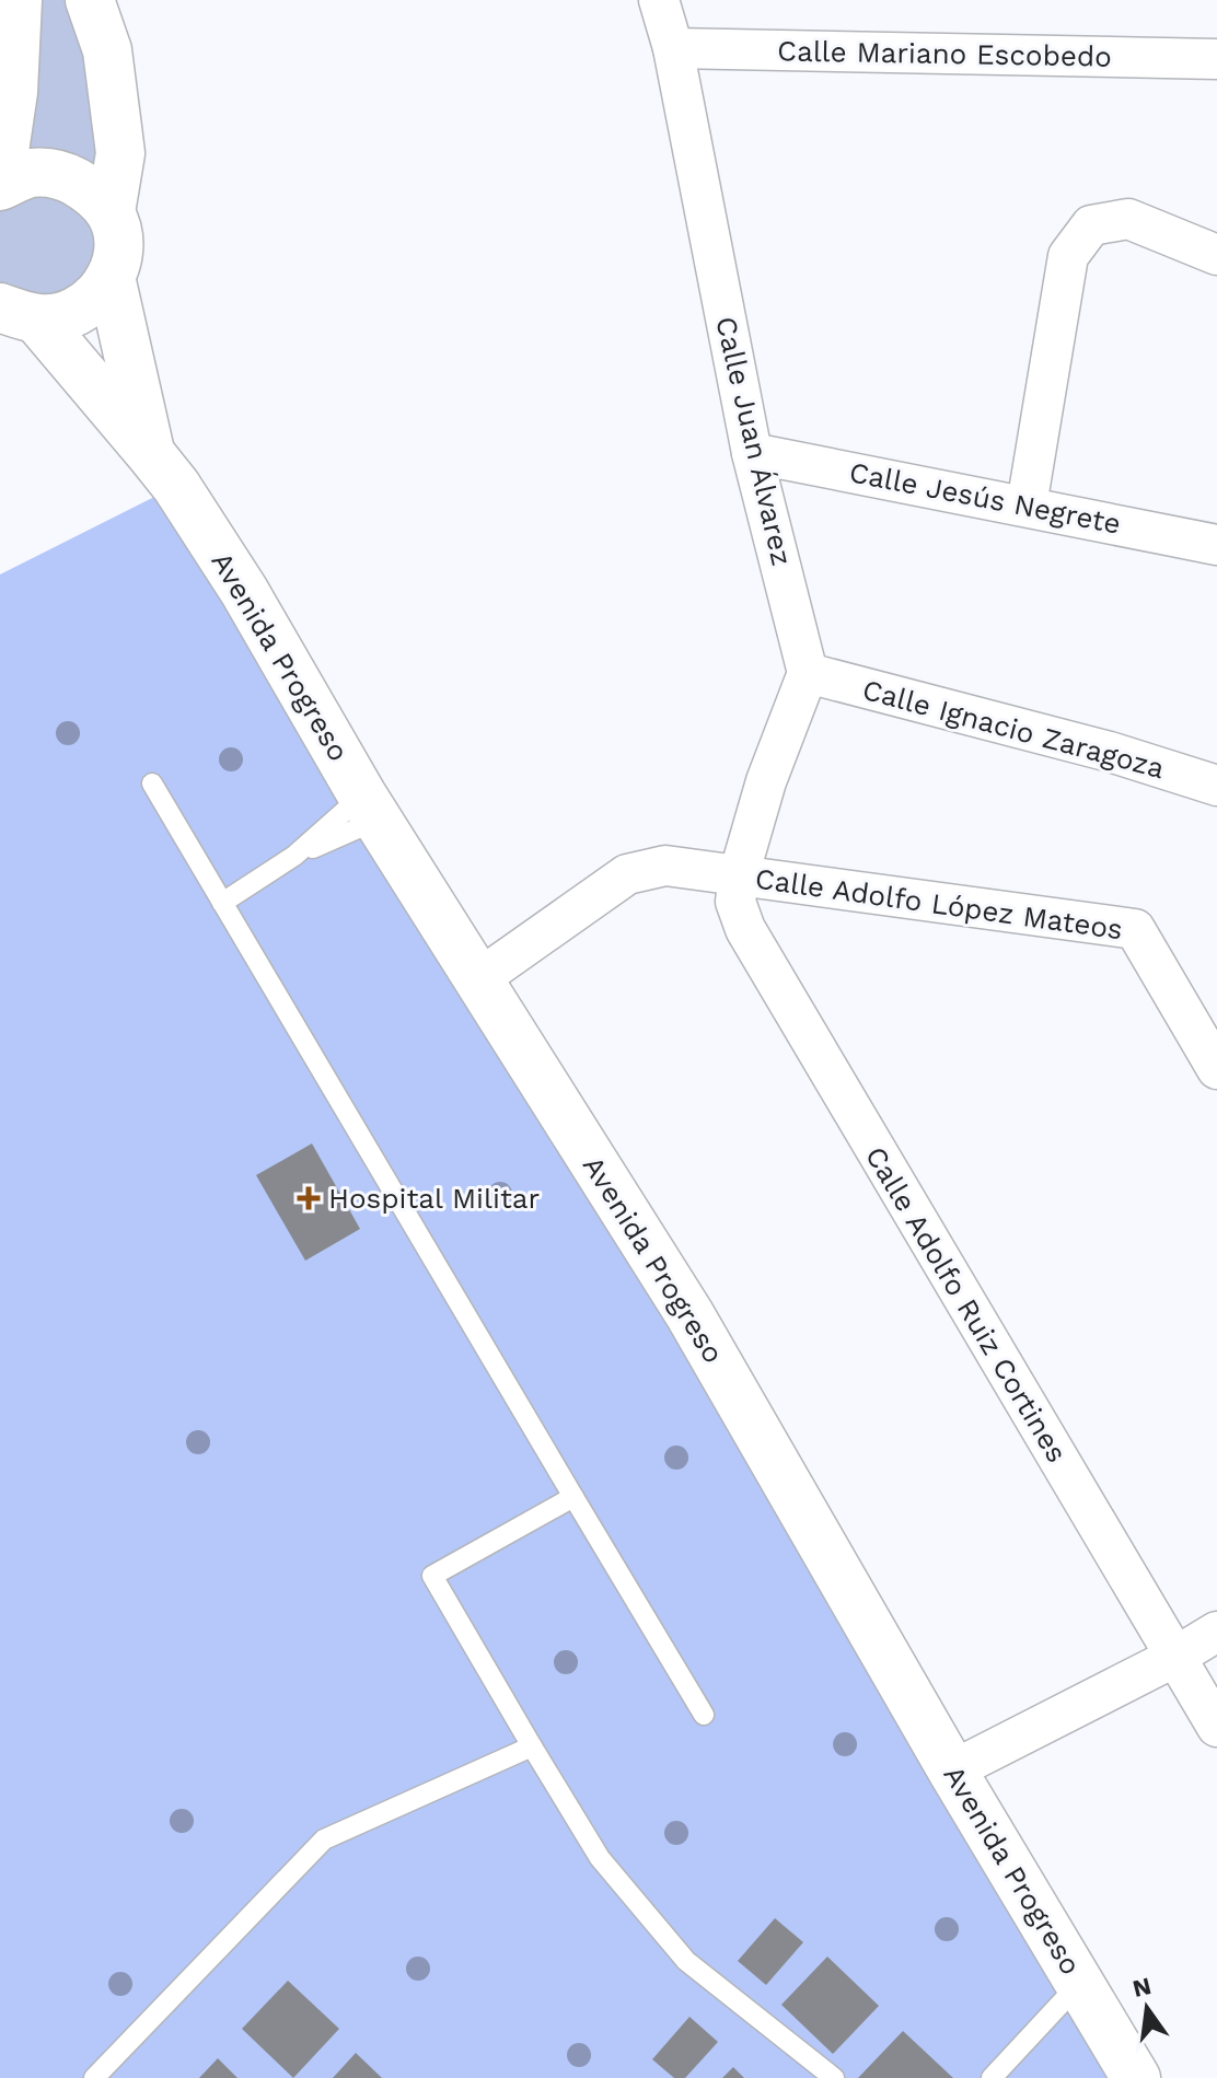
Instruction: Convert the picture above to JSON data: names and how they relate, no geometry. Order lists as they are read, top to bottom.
{
  "streets": {
    "street": [
      "Calle Mariano Escobedo",
      "Calle Juan Álvarez",
      "Calle Jesús Negrete",
      "Avenida Progreso",
      "Calle Ignacio Zaragoza",
      "Calle Adolfo López Mateos",
      "Calle Adolfo Ruiz Cortines"
    ]
  },
  "crossings": [
    ["Calle Mariano Escobedo", "Calle Juan Álvarez"],
    ["Calle Juan Álvarez", "Calle Jesús Negrete"],
    ["Calle Juan Álvarez", "Calle Ignacio Zaragoza"],
    ["Calle Adolfo López Mateos", "Calle Adolfo Ruiz Cortines"]
  ],
  "places": {
    "health": ["Hospital Militar"]
  },
  "north": "top"
}
